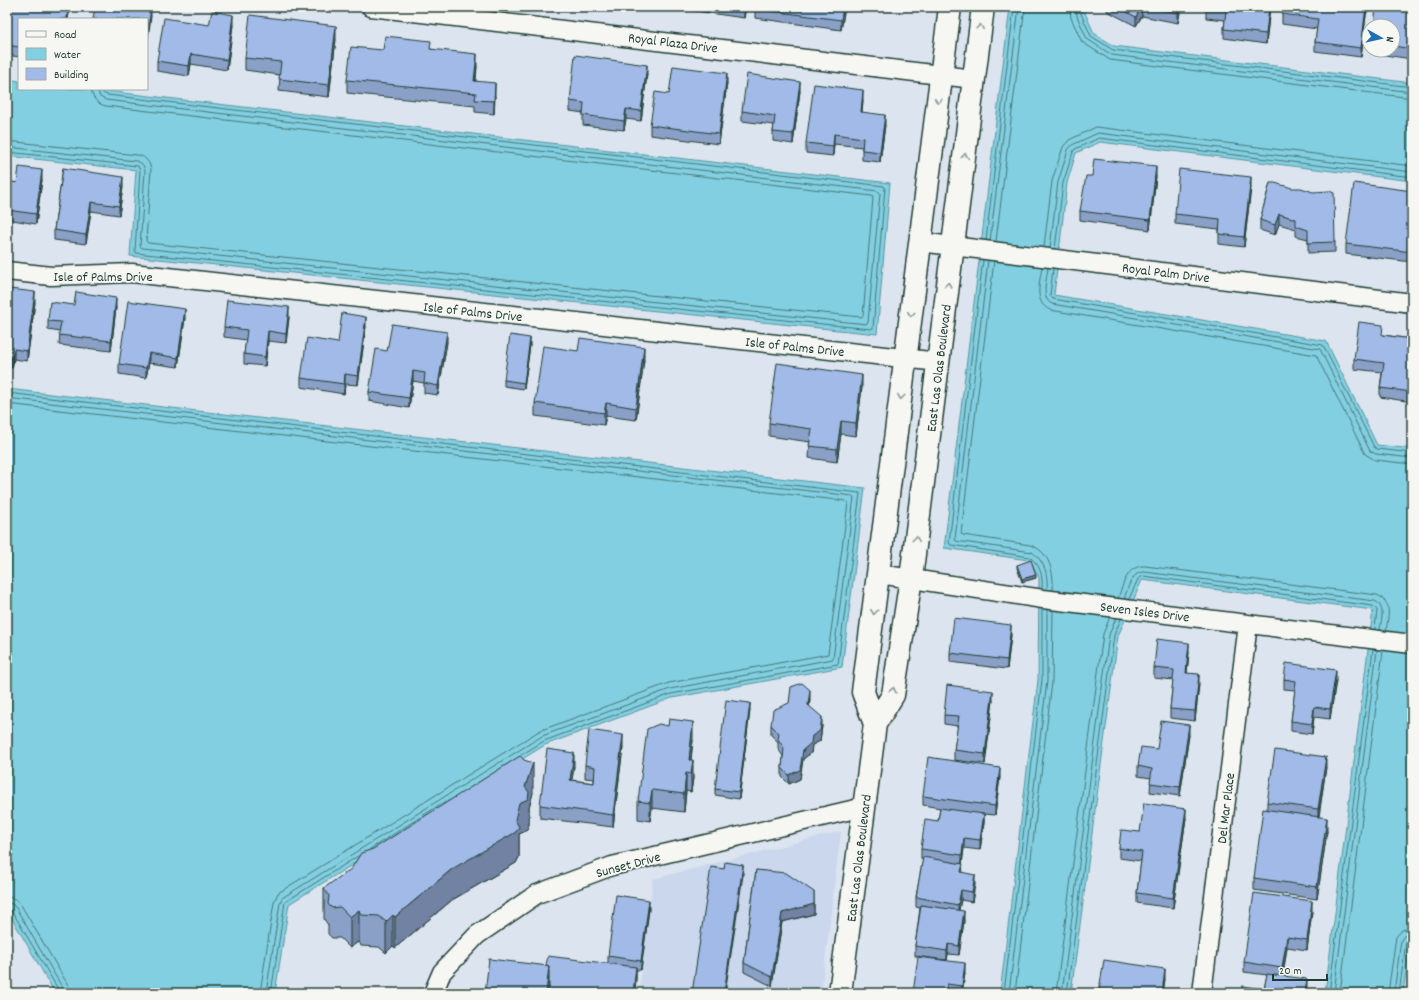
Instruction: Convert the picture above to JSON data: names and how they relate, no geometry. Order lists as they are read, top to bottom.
{
  "streets": {
    "main road": ["East Las Olas Boulevard"],
    "street": [
      "Royal Plaza Drive",
      "Royal Palm Drive",
      "Isle of Palms Drive",
      "Seven Isles Drive",
      "Del Mar Place",
      "Sunset Drive"
    ]
  },
  "crossings": [
    ["Royal Plaza Drive", "East Las Olas Boulevard"],
    ["Royal Palm Drive", "East Las Olas Boulevard"],
    ["Isle of Palms Drive", "East Las Olas Boulevard"],
    ["East Las Olas Boulevard", "Seven Isles Drive"],
    ["East Las Olas Boulevard", "Sunset Drive"],
    ["Seven Isles Drive", "Del Mar Place"]
  ],
  "legend": ["Road", "Water", "Building"],
  "scale_bar": "20 m",
  "north": "right"
}
